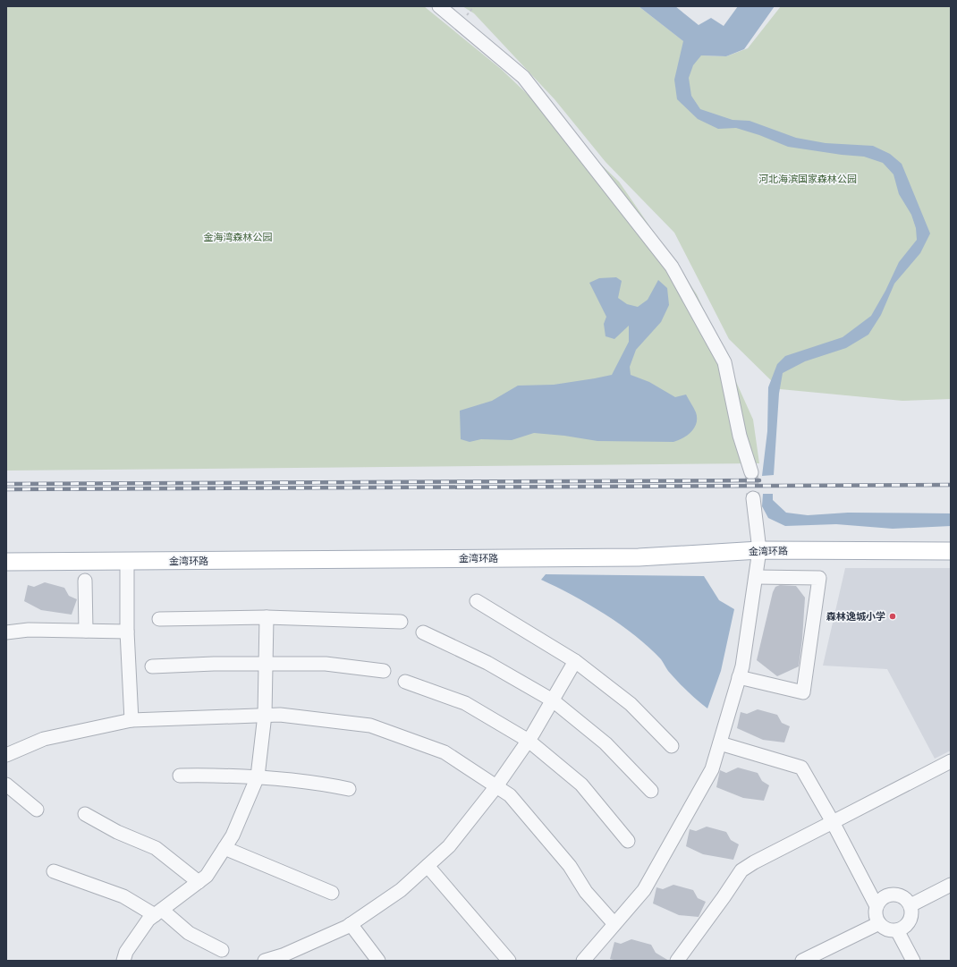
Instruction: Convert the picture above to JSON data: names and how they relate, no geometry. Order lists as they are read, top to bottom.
{
  "streets": {
    "main road": ["金湾环路"]
  },
  "parks": ["河北海滨国家森林公园", "金海湾森林公园"],
  "places": ["森林逸城小学"]
}
